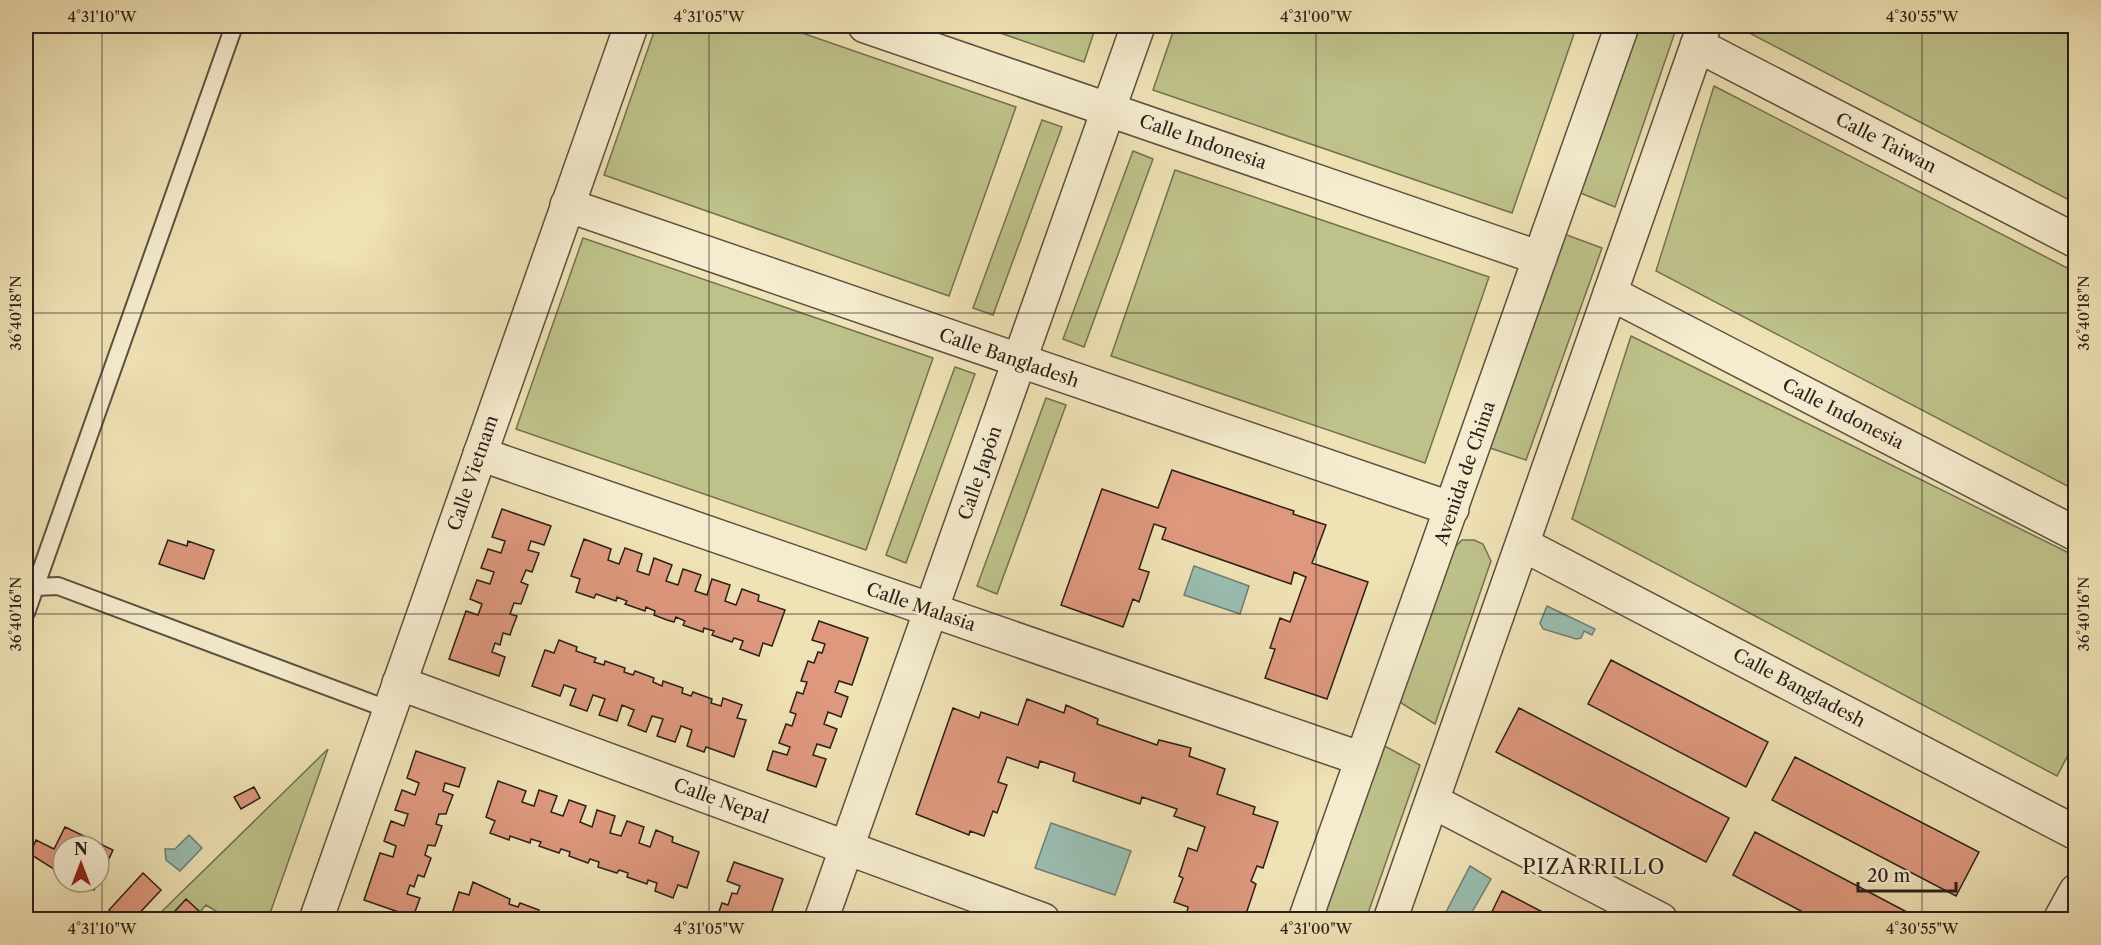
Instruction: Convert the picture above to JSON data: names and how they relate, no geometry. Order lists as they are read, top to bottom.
{
  "streets": {
    "street": [
      "Calle Indonesia",
      "Calle Taiwan",
      "Calle Bangladesh",
      "Calle Vietnam",
      "Calle Japón",
      "Avenida de China",
      "Calle Malasia",
      "Calle Nepal"
    ]
  },
  "crossings": [
    ["Calle Indonesia", "Calle Japón"],
    ["Calle Indonesia", "Avenida de China"],
    ["Calle Bangladesh", "Calle Vietnam"],
    ["Calle Bangladesh", "Calle Japón"],
    ["Calle Bangladesh", "Avenida de China"],
    ["Calle Vietnam", "Calle Malasia"],
    ["Calle Vietnam", "Calle Nepal"],
    ["Calle Japón", "Calle Malasia"],
    ["Calle Japón", "Calle Nepal"],
    ["Avenida de China", "Calle Malasia"]
  ],
  "districts": ["PIZARRILLO"],
  "scale_bar": "20 m",
  "north": "top",
  "coordinates": [
    "4°31'10\"W",
    "4°31'05\"W",
    "4°31'00\"W",
    "4°30'55\"W",
    "36°40'18\"N",
    "36°40'16\"N"
  ]
}
